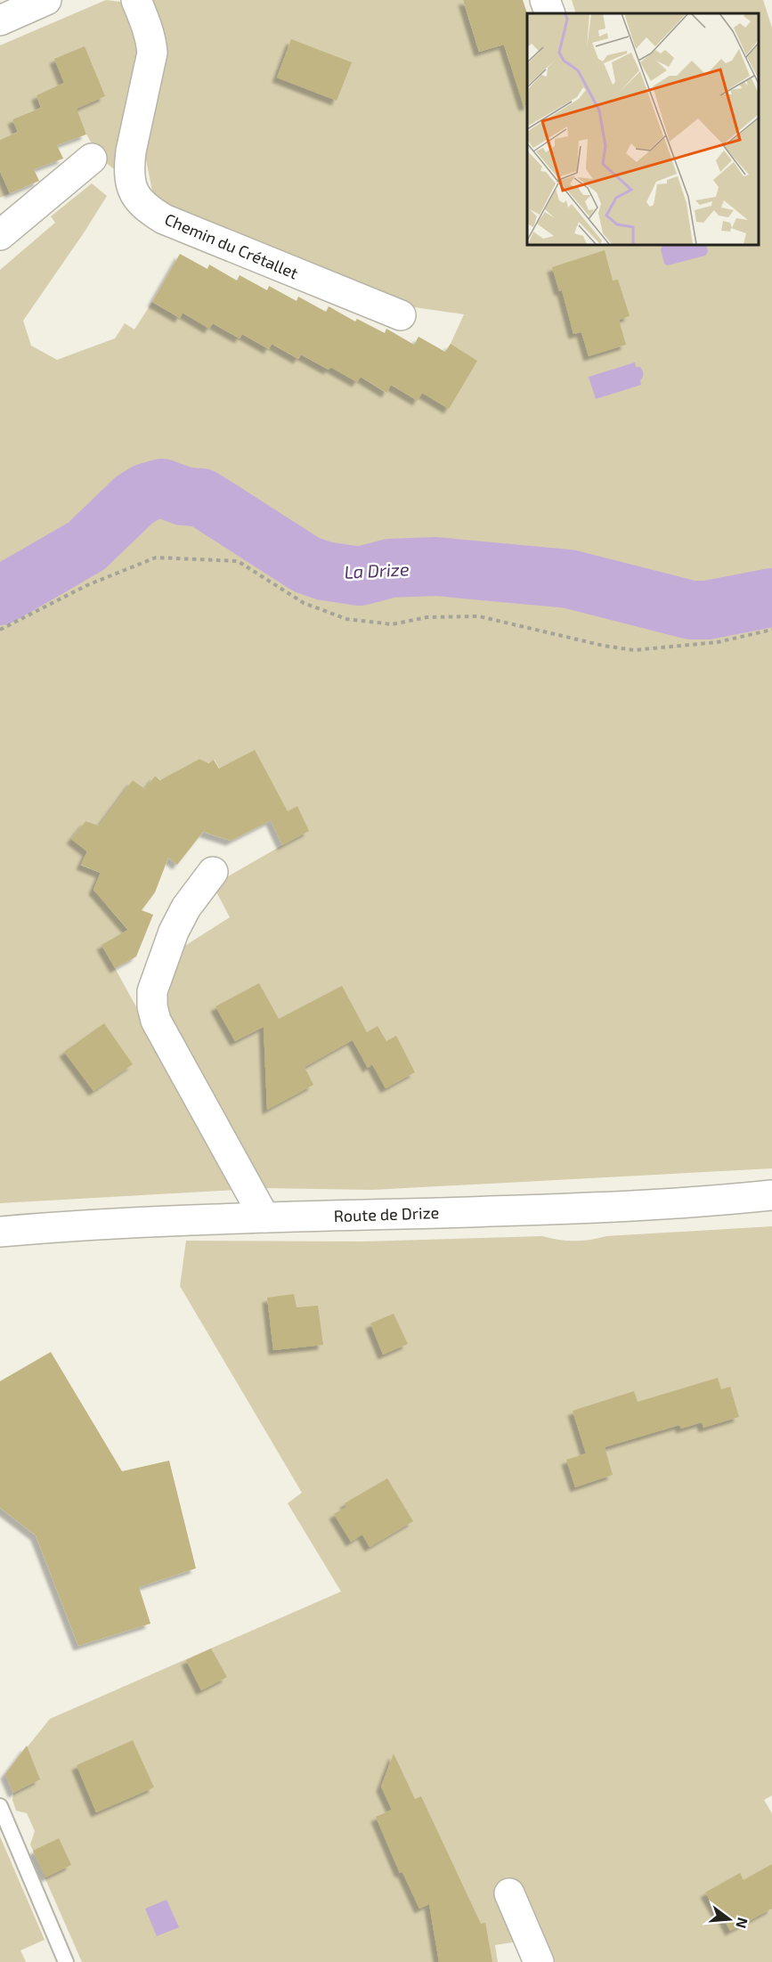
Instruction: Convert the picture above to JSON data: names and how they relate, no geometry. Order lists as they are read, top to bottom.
{
  "streets": {
    "street": ["Chemin du Crétallet", "Route de Drize"]
  },
  "water": ["La Drize"],
  "north": "right"
}
